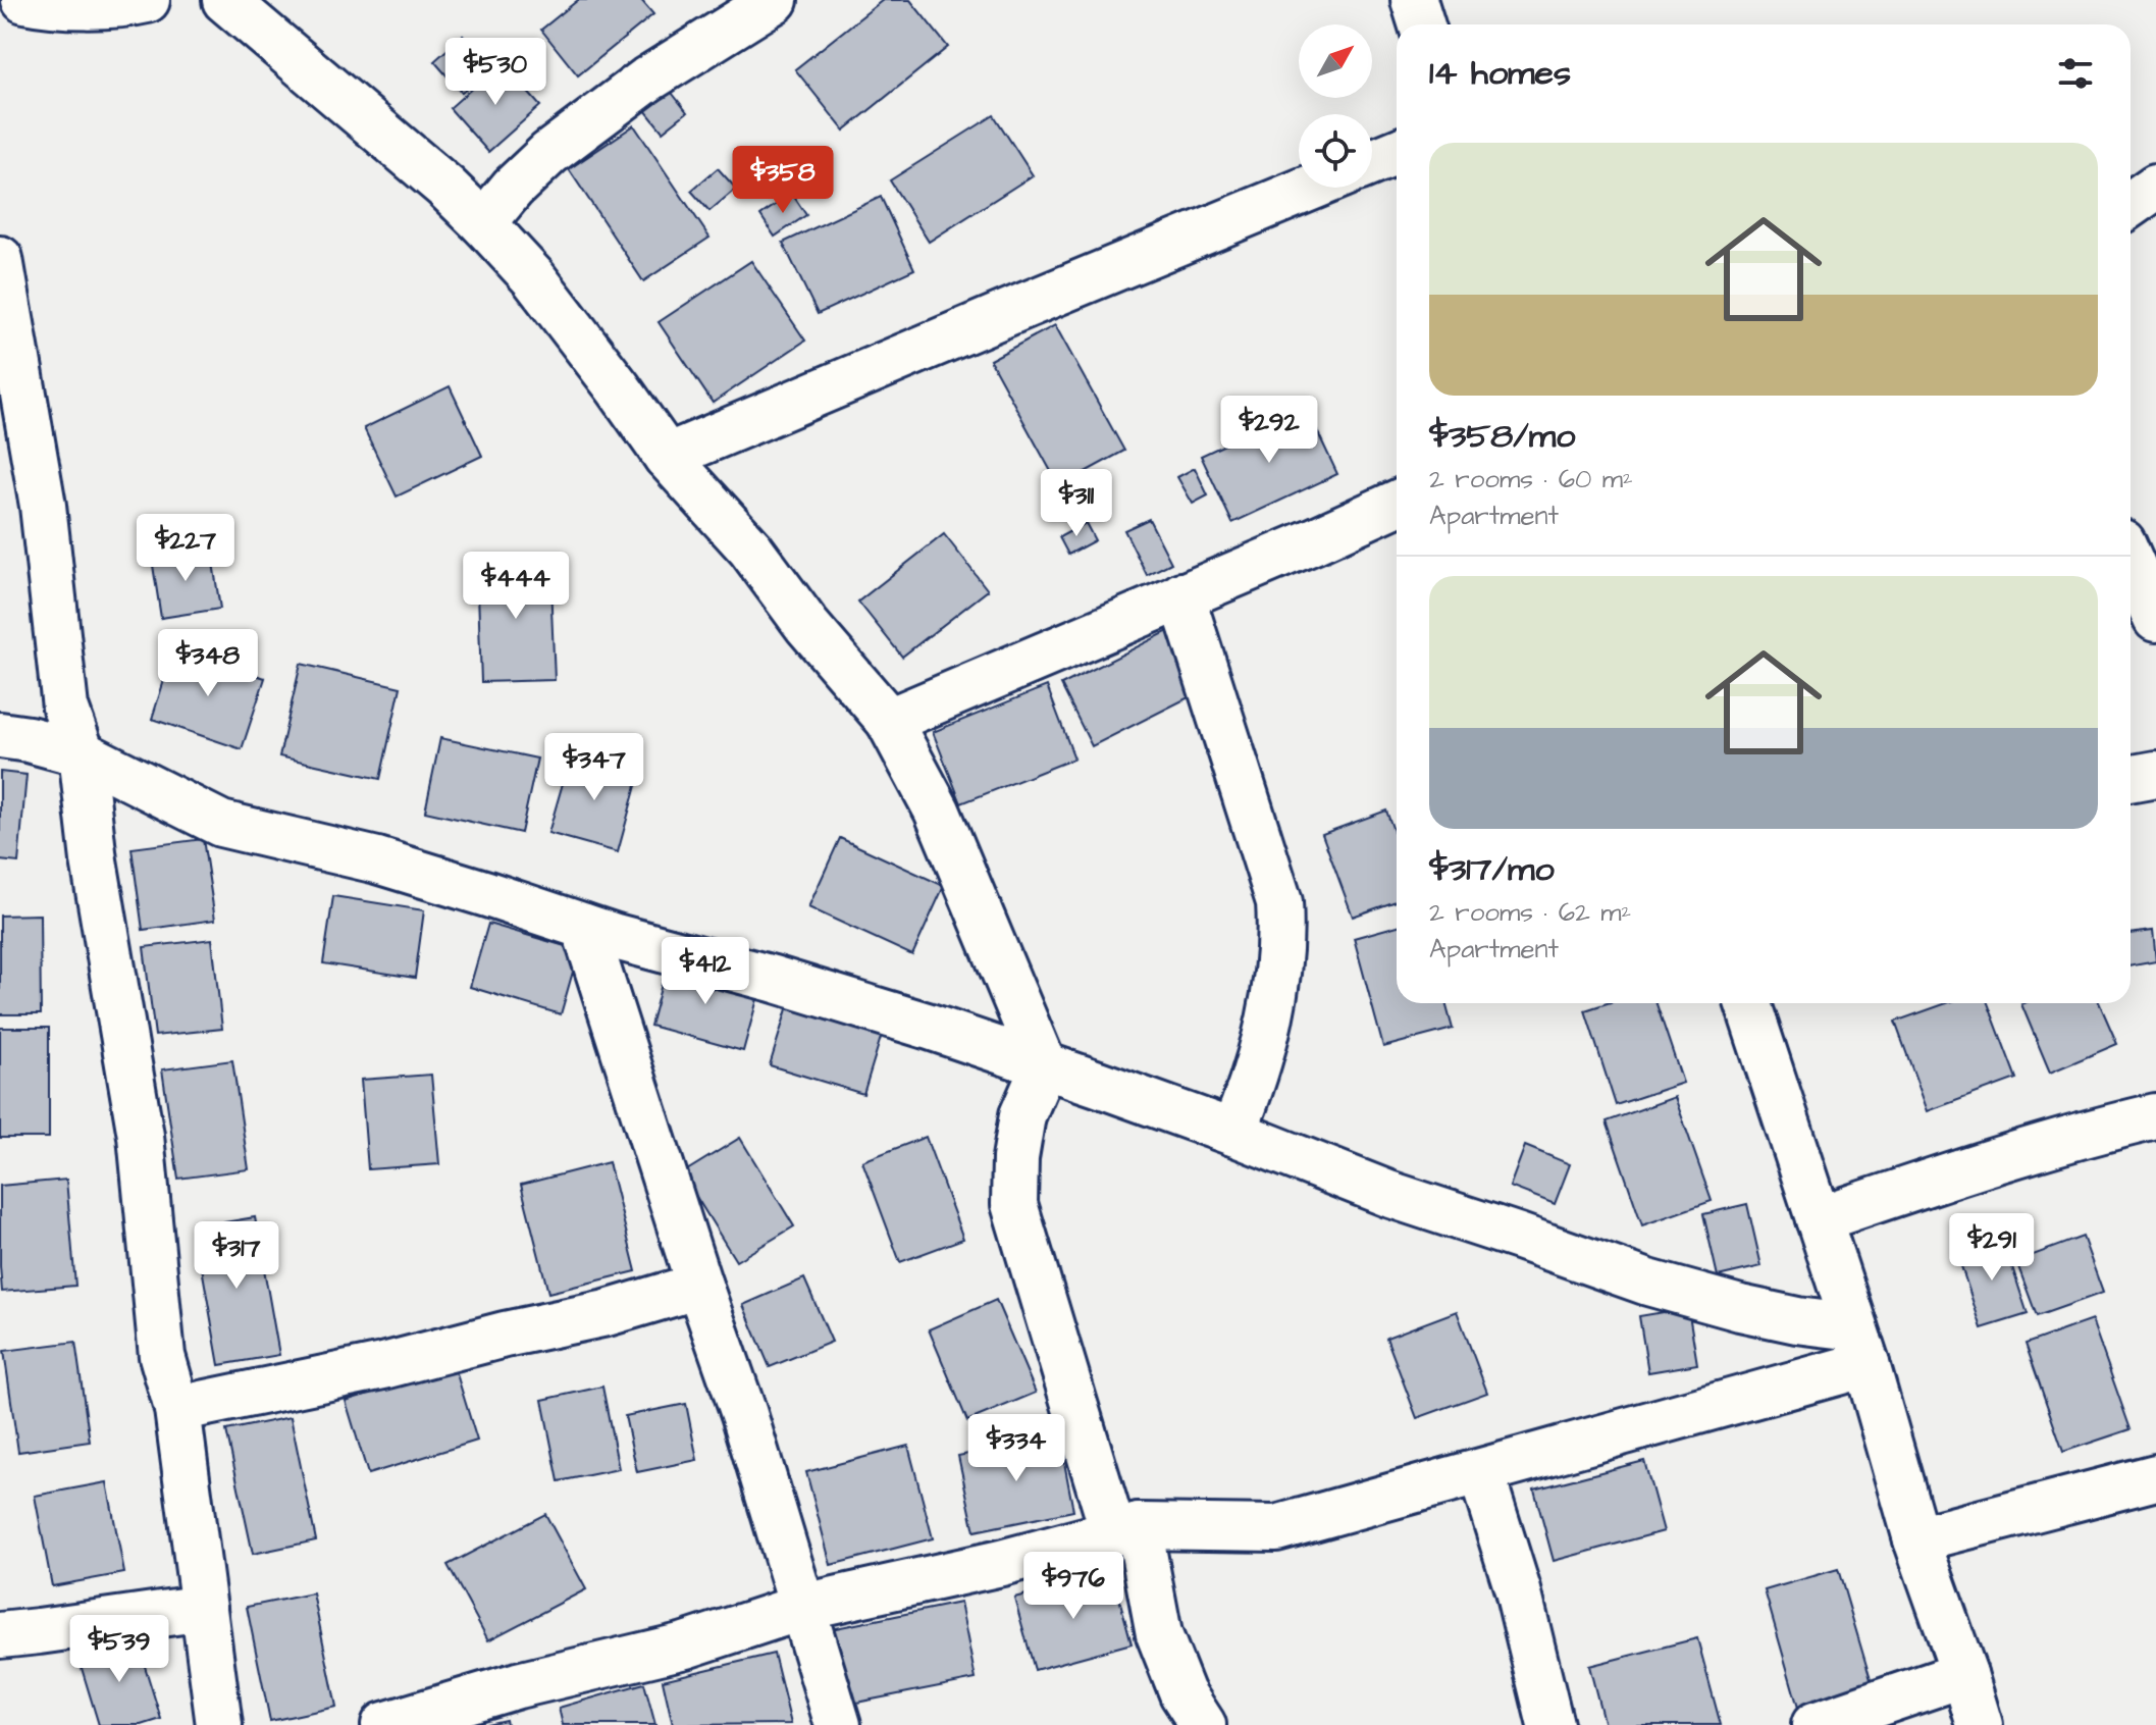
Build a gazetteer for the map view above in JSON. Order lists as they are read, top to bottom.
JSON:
{
  "north": "top right",
  "page": {
    "heading": "14 homes",
    "price": [
      "$530",
      "$358",
      "$292",
      "$311",
      "$227",
      "$444",
      "$348",
      "$347",
      "$412",
      "$291",
      "$317",
      "$334",
      "$976",
      "$539"
    ],
    "list": [
      {
        "name": "$358/mo",
        "note": "2 rooms · 60 m² · Apartment"
      },
      {
        "name": "$317/mo",
        "note": "2 rooms · 62 m² · Apartment"
      }
    ]
  }
}
